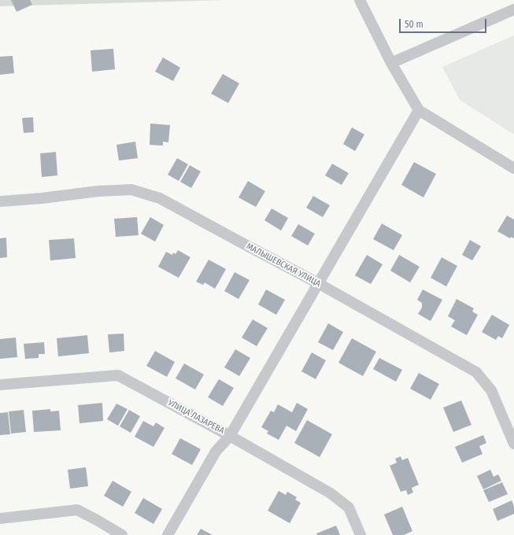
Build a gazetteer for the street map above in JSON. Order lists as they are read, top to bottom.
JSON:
{
  "streets": {
    "street": ["МАЛЫШЕВСКАЯ УЛИЦА", "УЛИЦА ЛАЗАРЕВА"]
  },
  "scale_bar": "50 m"
}
